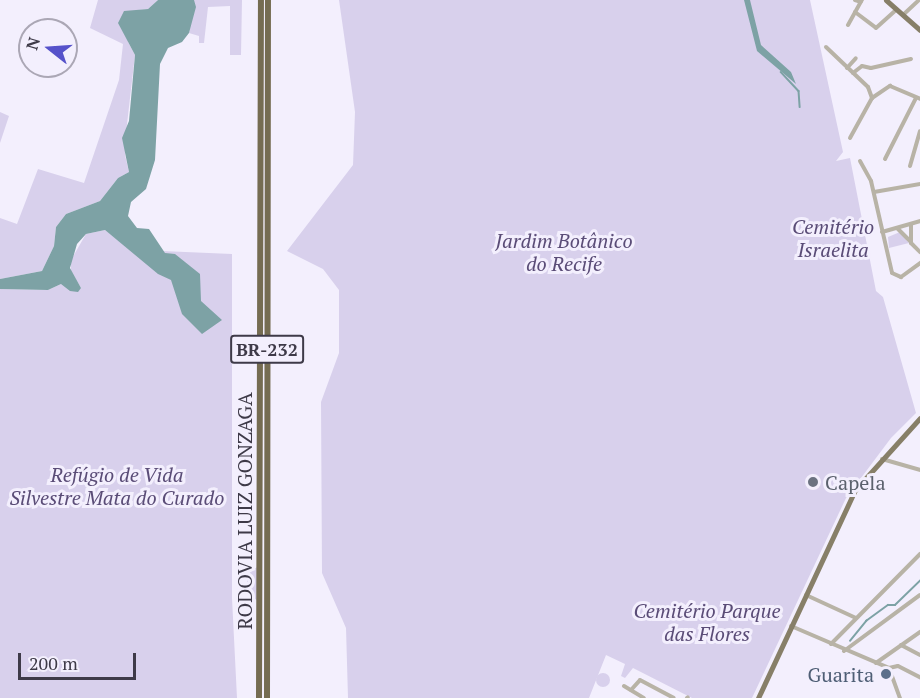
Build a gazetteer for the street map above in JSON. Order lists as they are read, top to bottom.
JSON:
{
  "streets": {
    "highway": ["BR-232", "RODOVIA LUIZ GONZAGA"]
  },
  "parks": [
    "Cemitério Israelita",
    "Jardim Botânico do Recife",
    "Refúgio de Vida Silvestre Mata do Curado",
    "Cemitério Parque das Flores"
  ],
  "places": ["Capela", "Guarita"],
  "scale_bar": "200 m",
  "north": "left"
}
